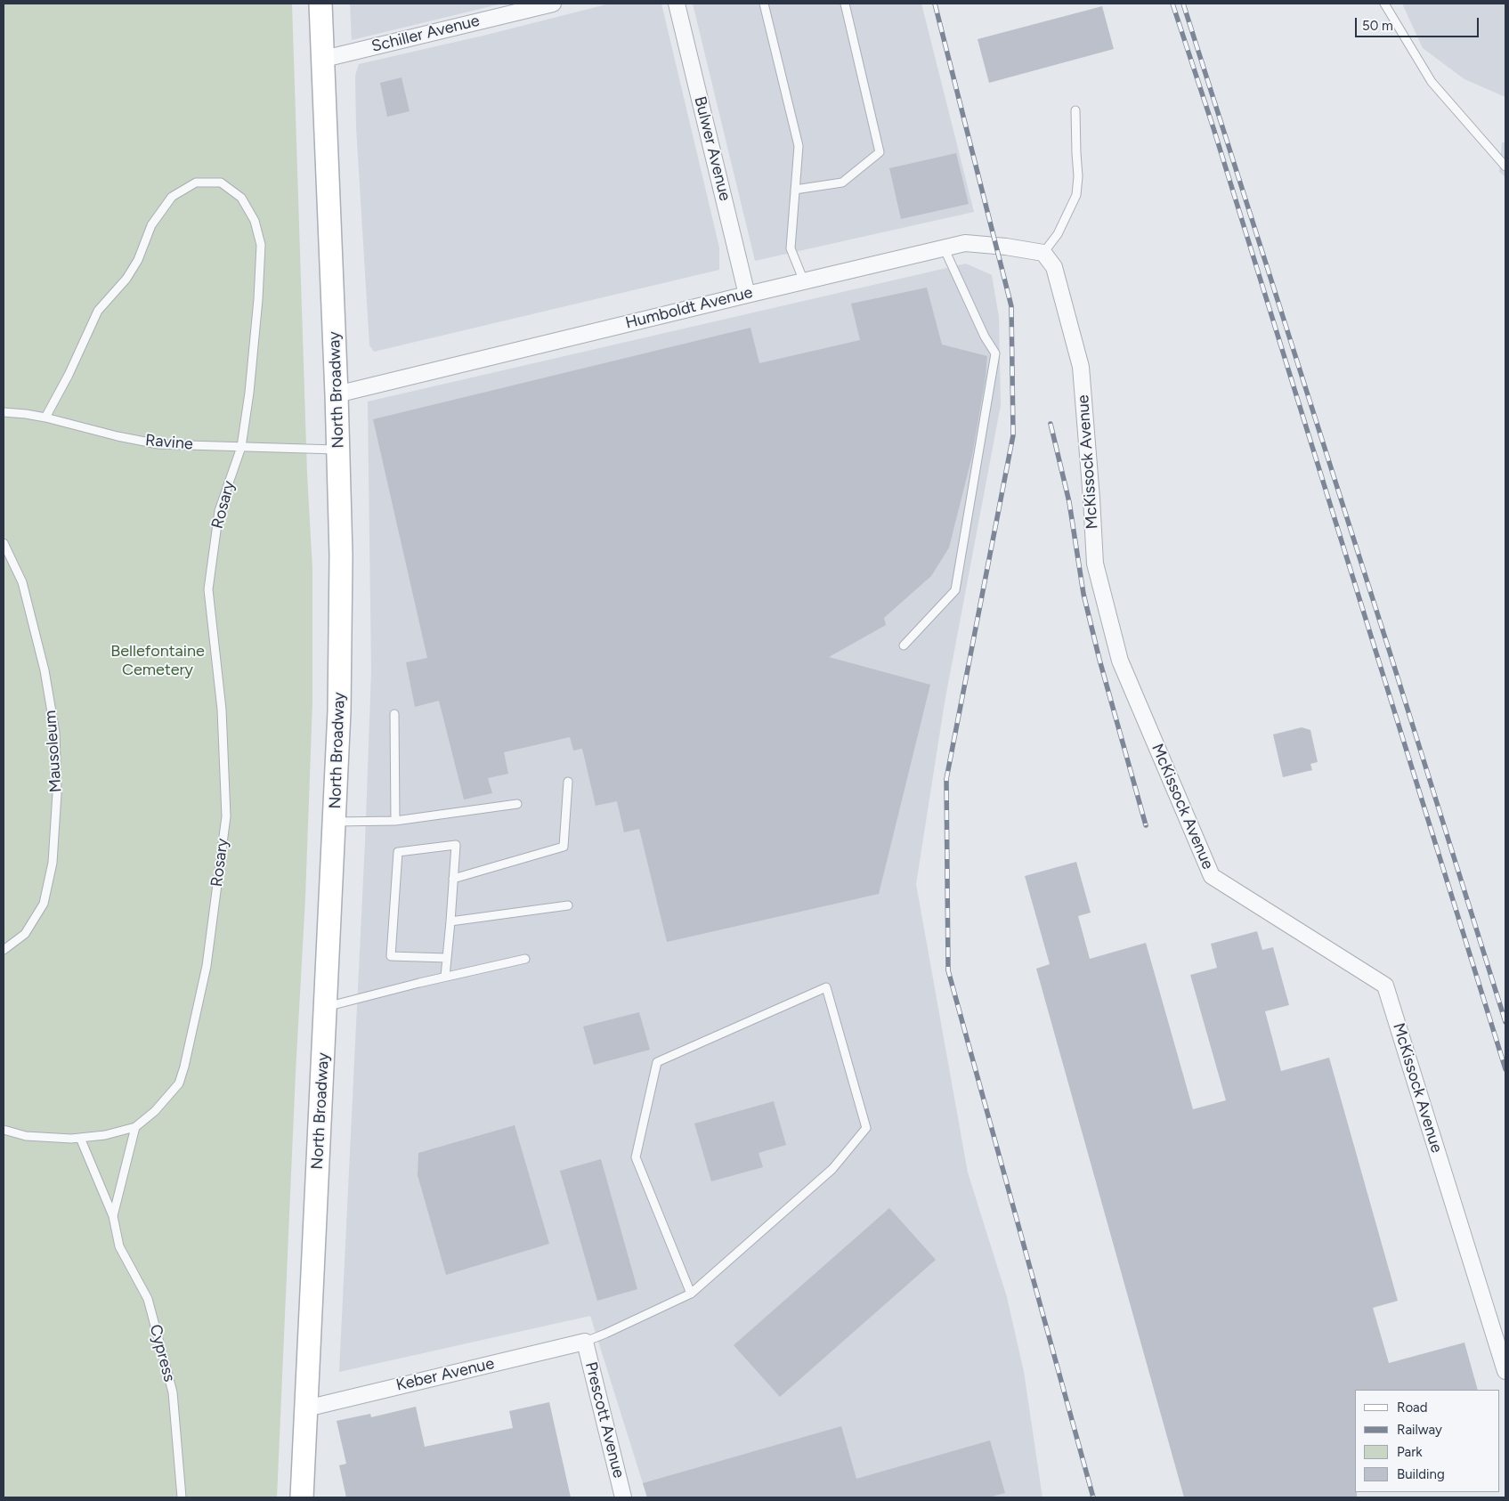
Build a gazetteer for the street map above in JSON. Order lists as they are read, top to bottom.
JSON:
{
  "streets": {
    "main road": ["North Broadway"],
    "street": [
      "Schiller Avenue",
      "Bulwer Avenue",
      "Humboldt Avenue",
      "McKissock Avenue",
      "Keber Avenue",
      "Prescott Avenue"
    ],
    "lane": [
      "Ravine",
      "Rosary",
      "Mausoleum",
      "Cypress"
    ]
  },
  "crossings": [
    ["Schiller Avenue", "North Broadway"],
    ["Bulwer Avenue", "Humboldt Avenue"],
    ["Humboldt Avenue", "North Broadway"],
    ["Humboldt Avenue", "McKissock Avenue"],
    ["North Broadway", "Ravine"],
    ["North Broadway", "Keber Avenue"],
    ["Ravine", "Rosary"],
    ["Rosary", "Cypress"],
    ["Keber Avenue", "Prescott Avenue"]
  ],
  "parks": ["Bellefontaine Cemetery"],
  "legend": [
    "Road",
    "Railway",
    "Park",
    "Building"
  ],
  "scale_bar": "50 m"
}
